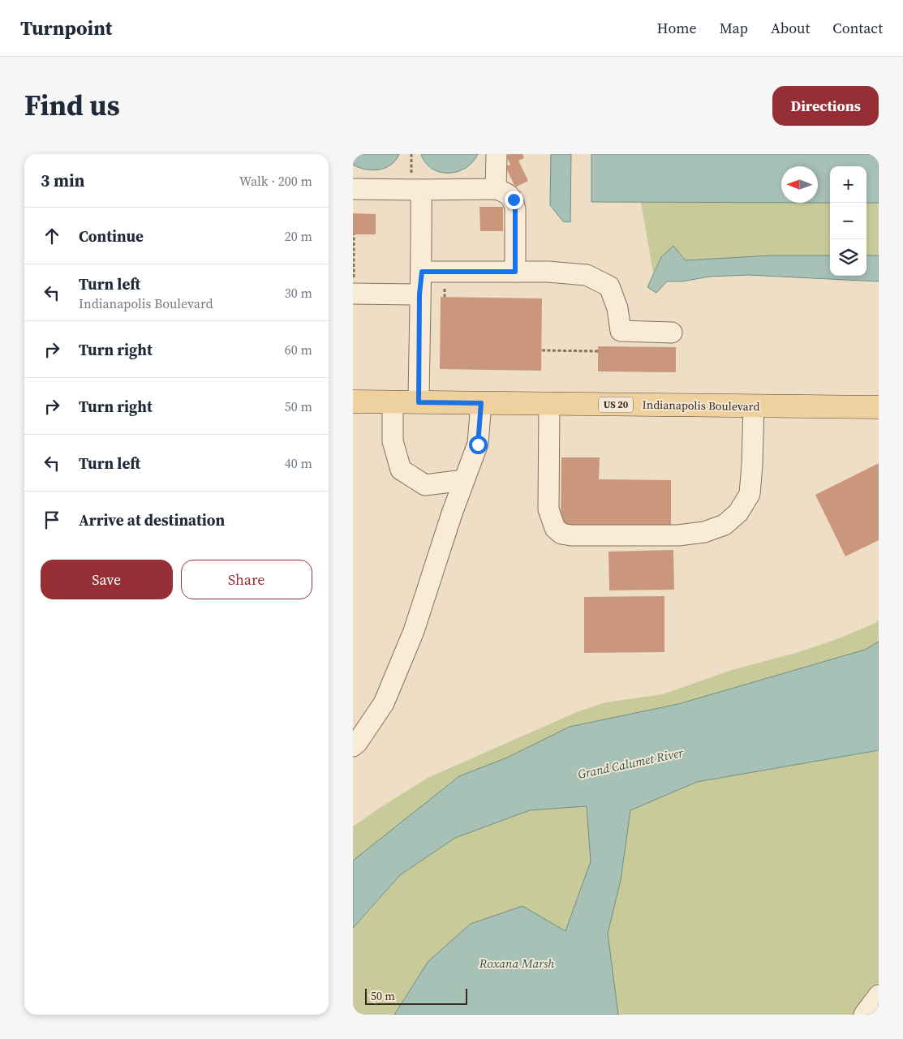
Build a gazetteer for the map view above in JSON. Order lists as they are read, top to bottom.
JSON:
{
  "streets": {
    "main road": ["US 20", "Indianapolis Boulevard"]
  },
  "water": ["Grand Calumet River", "Roxana Marsh"],
  "scale_bar": "50 m",
  "north": "left",
  "page": {
    "header": "Turnpoint",
    "nav": [
      "Home",
      "Map",
      "About",
      "Contact"
    ],
    "title": "Find us",
    "buttons": [
      "Directions",
      ["Save", "Share"]
    ],
    "heading": ["3 min", "Walk · 200 m"],
    "map_buttons": ["+", "−"],
    "list": [
      ["Continue", "20 m"],
      ["Turn left", "Indianapolis Boulevard", "30 m"],
      ["Turn right", "60 m"],
      ["Turn right", "50 m"],
      ["Turn left", "40 m"],
      "Arrive at destination"
    ],
    "scale": "50 m"
  }
}
